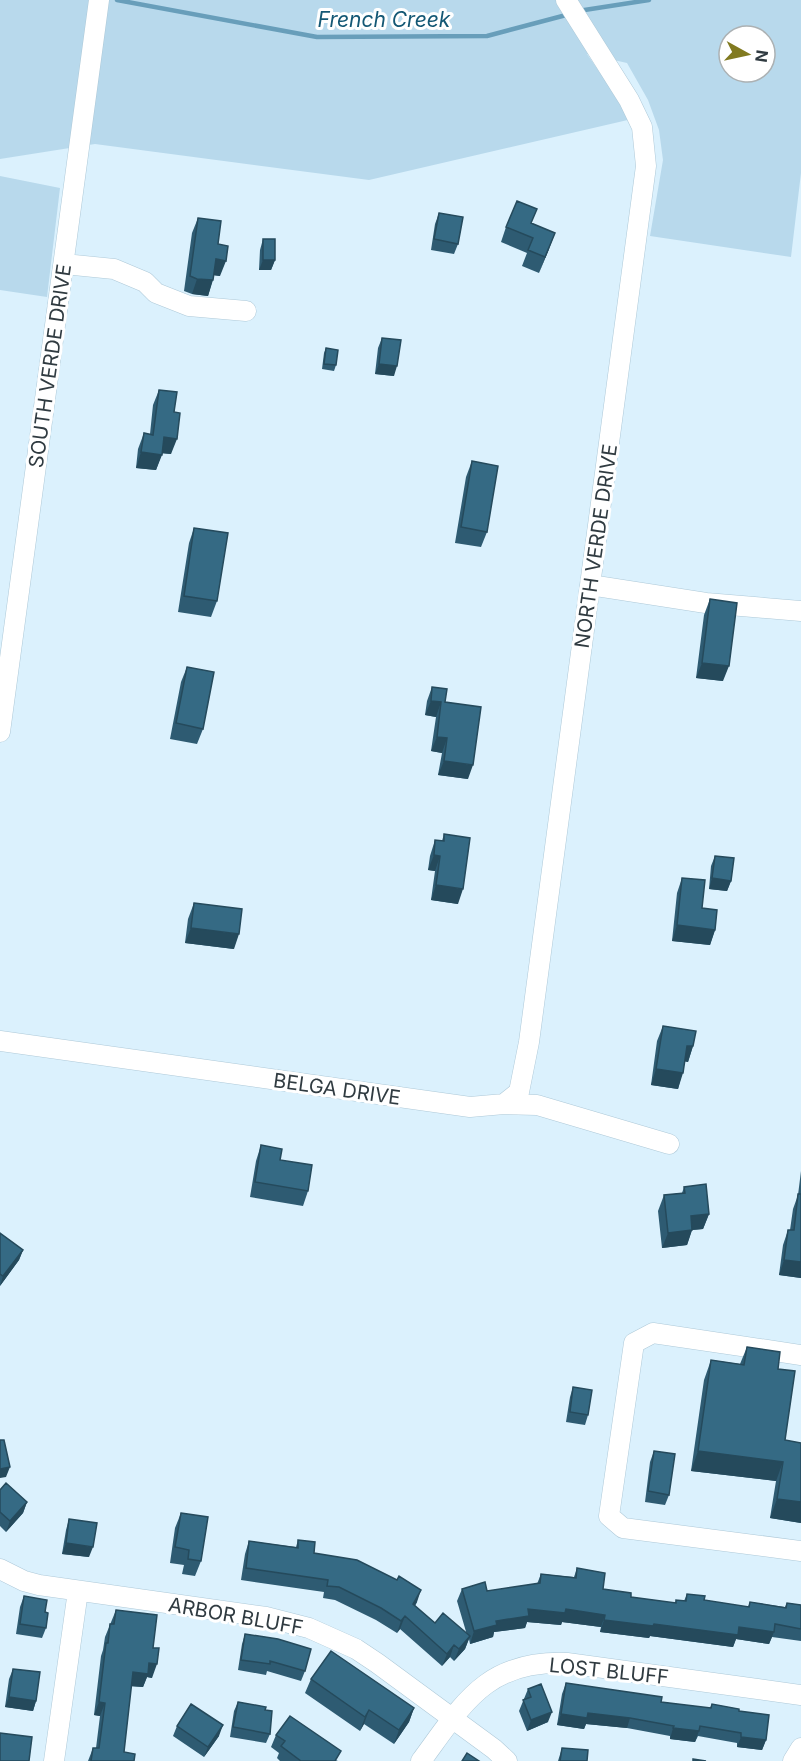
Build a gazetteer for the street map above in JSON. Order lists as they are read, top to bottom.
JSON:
{
  "streets": {
    "street": [
      "SOUTH VERDE DRIVE",
      "NORTH VERDE DRIVE",
      "BELGA DRIVE",
      "ARBOR BLUFF",
      "LOST BLUFF"
    ]
  },
  "crossings": [
    ["NORTH VERDE DRIVE", "BELGA DRIVE"],
    ["ARBOR BLUFF", "LOST BLUFF"]
  ],
  "water": ["French Creek"],
  "north": "right"
}
